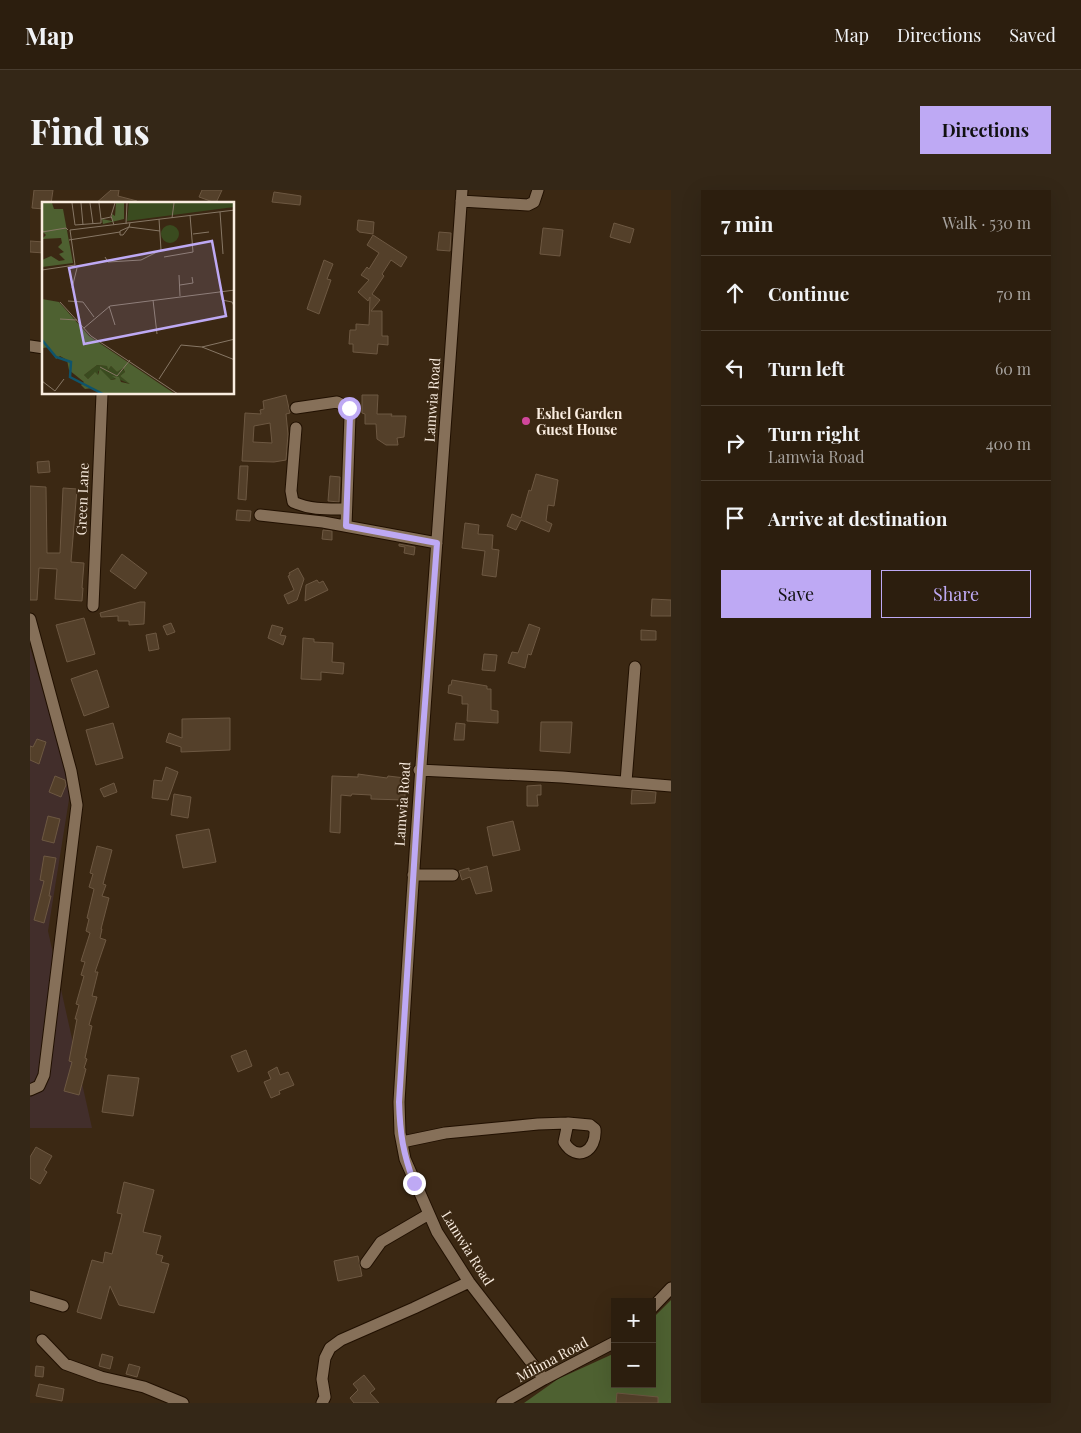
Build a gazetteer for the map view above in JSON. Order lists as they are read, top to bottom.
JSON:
{
  "streets": {
    "street": ["Lamwia Road", "Green Lane", "Milima Road"]
  },
  "crossings": [
    ["Lamwia Road", "Milima Road"]
  ],
  "places": ["Eshel Garden Guest House"],
  "page": {
    "header": "Map",
    "nav": ["Map", "Directions", "Saved"],
    "buttons": [
      "Directions",
      ["Save", "Share"]
    ],
    "title": "Find us",
    "heading": ["7 min", "Walk · 530 m"],
    "list": [
      ["Continue", "70 m"],
      ["Turn left", "60 m"],
      ["Turn right", "Lamwia Road", "400 m"],
      "Arrive at destination"
    ],
    "map_buttons": ["+", "−"]
  }
}
